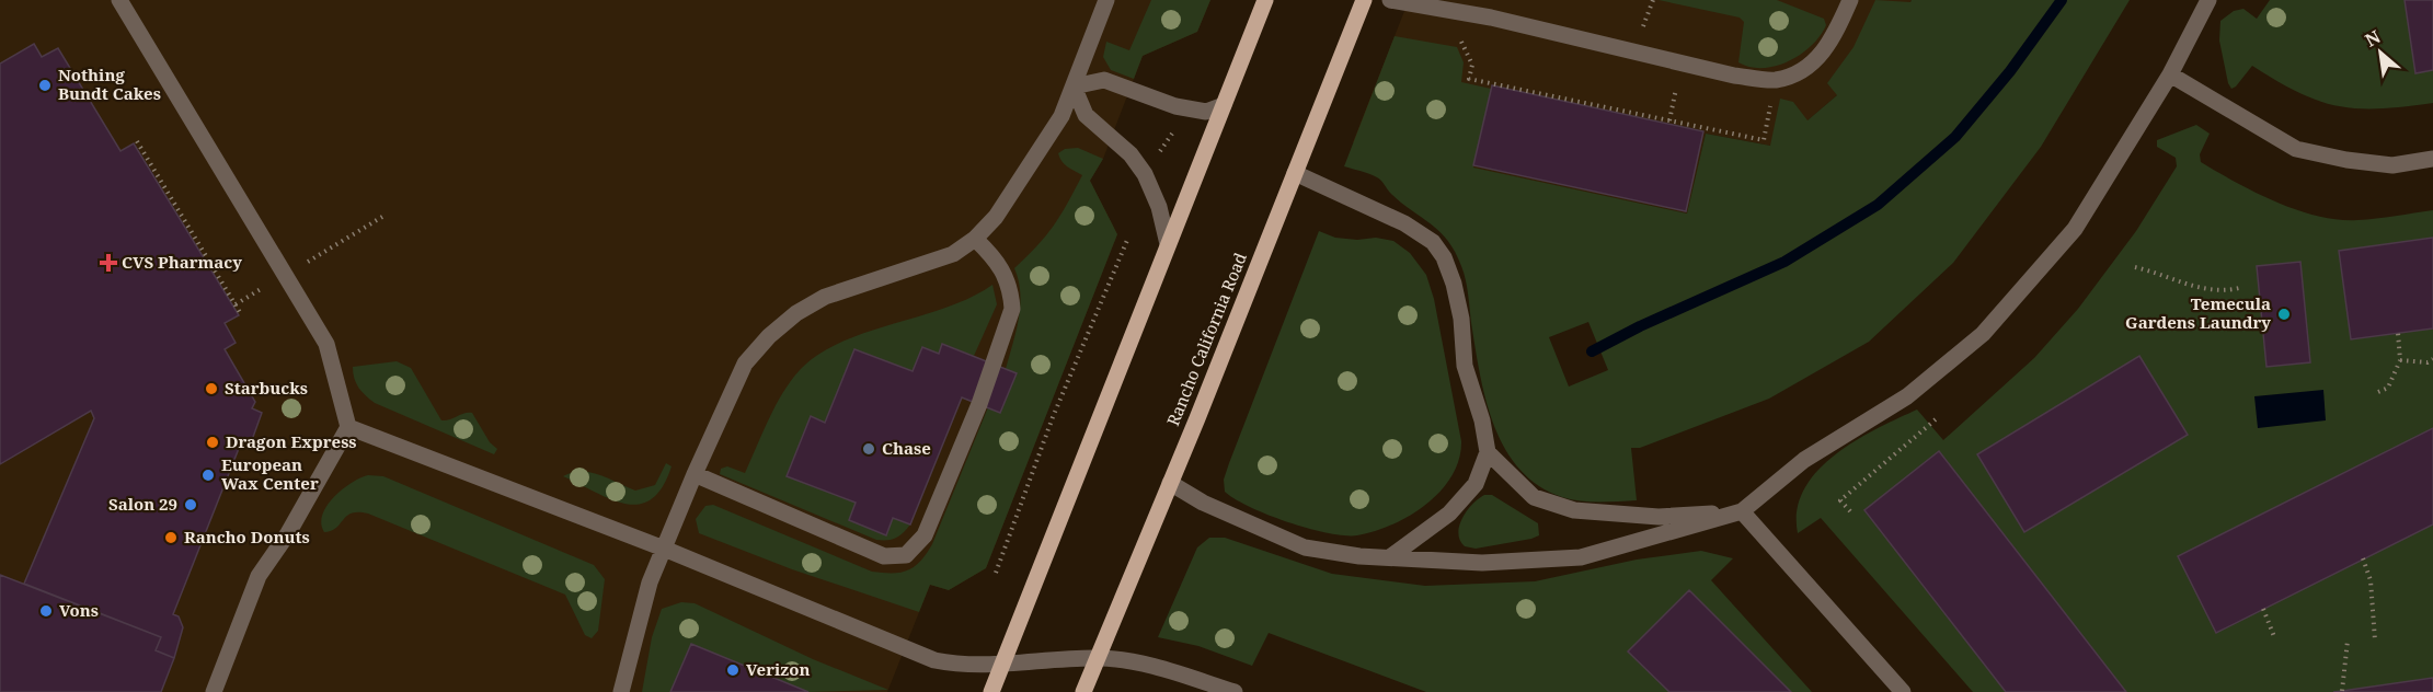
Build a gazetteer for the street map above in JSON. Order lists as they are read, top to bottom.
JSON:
{
  "streets": {
    "main road": ["Rancho California Road"]
  },
  "places": {
    "other": [
      "Nothing Bundt Cakes",
      "Temecula Gardens Laundry",
      "Starbucks",
      "Dragon Express",
      "Chase",
      "European Wax Center",
      "Salon 29",
      "Rancho Donuts",
      "Vons",
      "Verizon"
    ],
    "health": ["CVS Pharmacy"]
  },
  "north": "top left"
}
